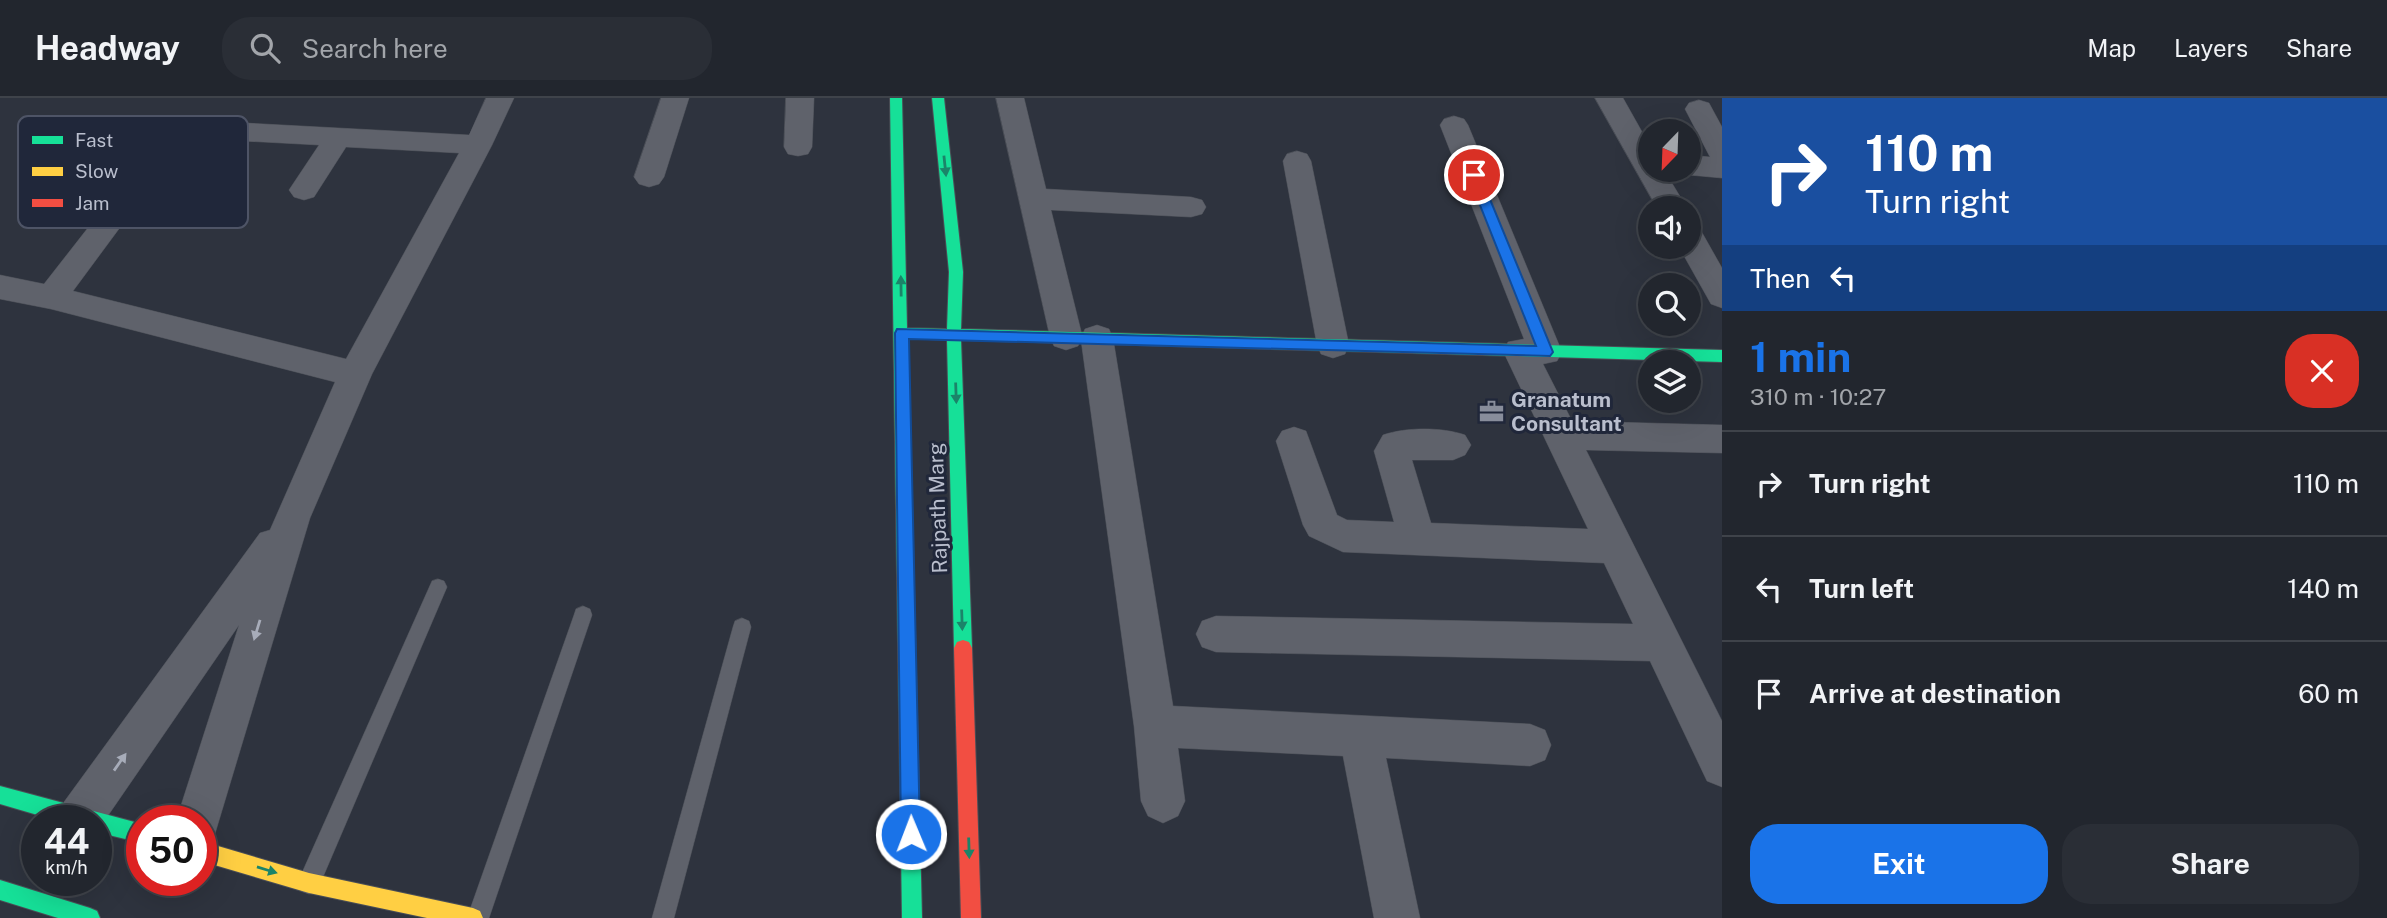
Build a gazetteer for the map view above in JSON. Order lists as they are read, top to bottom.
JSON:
{
  "streets": {
    "main road": ["Rajpath Marg"]
  },
  "places": {
    "office": ["Granatum Consultant"]
  },
  "legend": ["Fast", "Slow", "Jam"],
  "north": "bottom left",
  "page": {
    "header": "Headway",
    "search": "Search here",
    "nav": ["Map", "Layers", "Share"],
    "turn": ["110 m", "Turn right"],
    "then": "Then",
    "heading": ["1 min", "310 m · 10:27"],
    "list": [
      {
        "name": "Turn right",
        "value": "110 m"
      },
      {
        "name": "Turn left",
        "value": "140 m"
      },
      {
        "name": "Arrive at destination",
        "value": "60 m"
      }
    ],
    "speed": "44 km/h",
    "limit": "50",
    "buttons": ["Exit", "Share"]
  }
}
